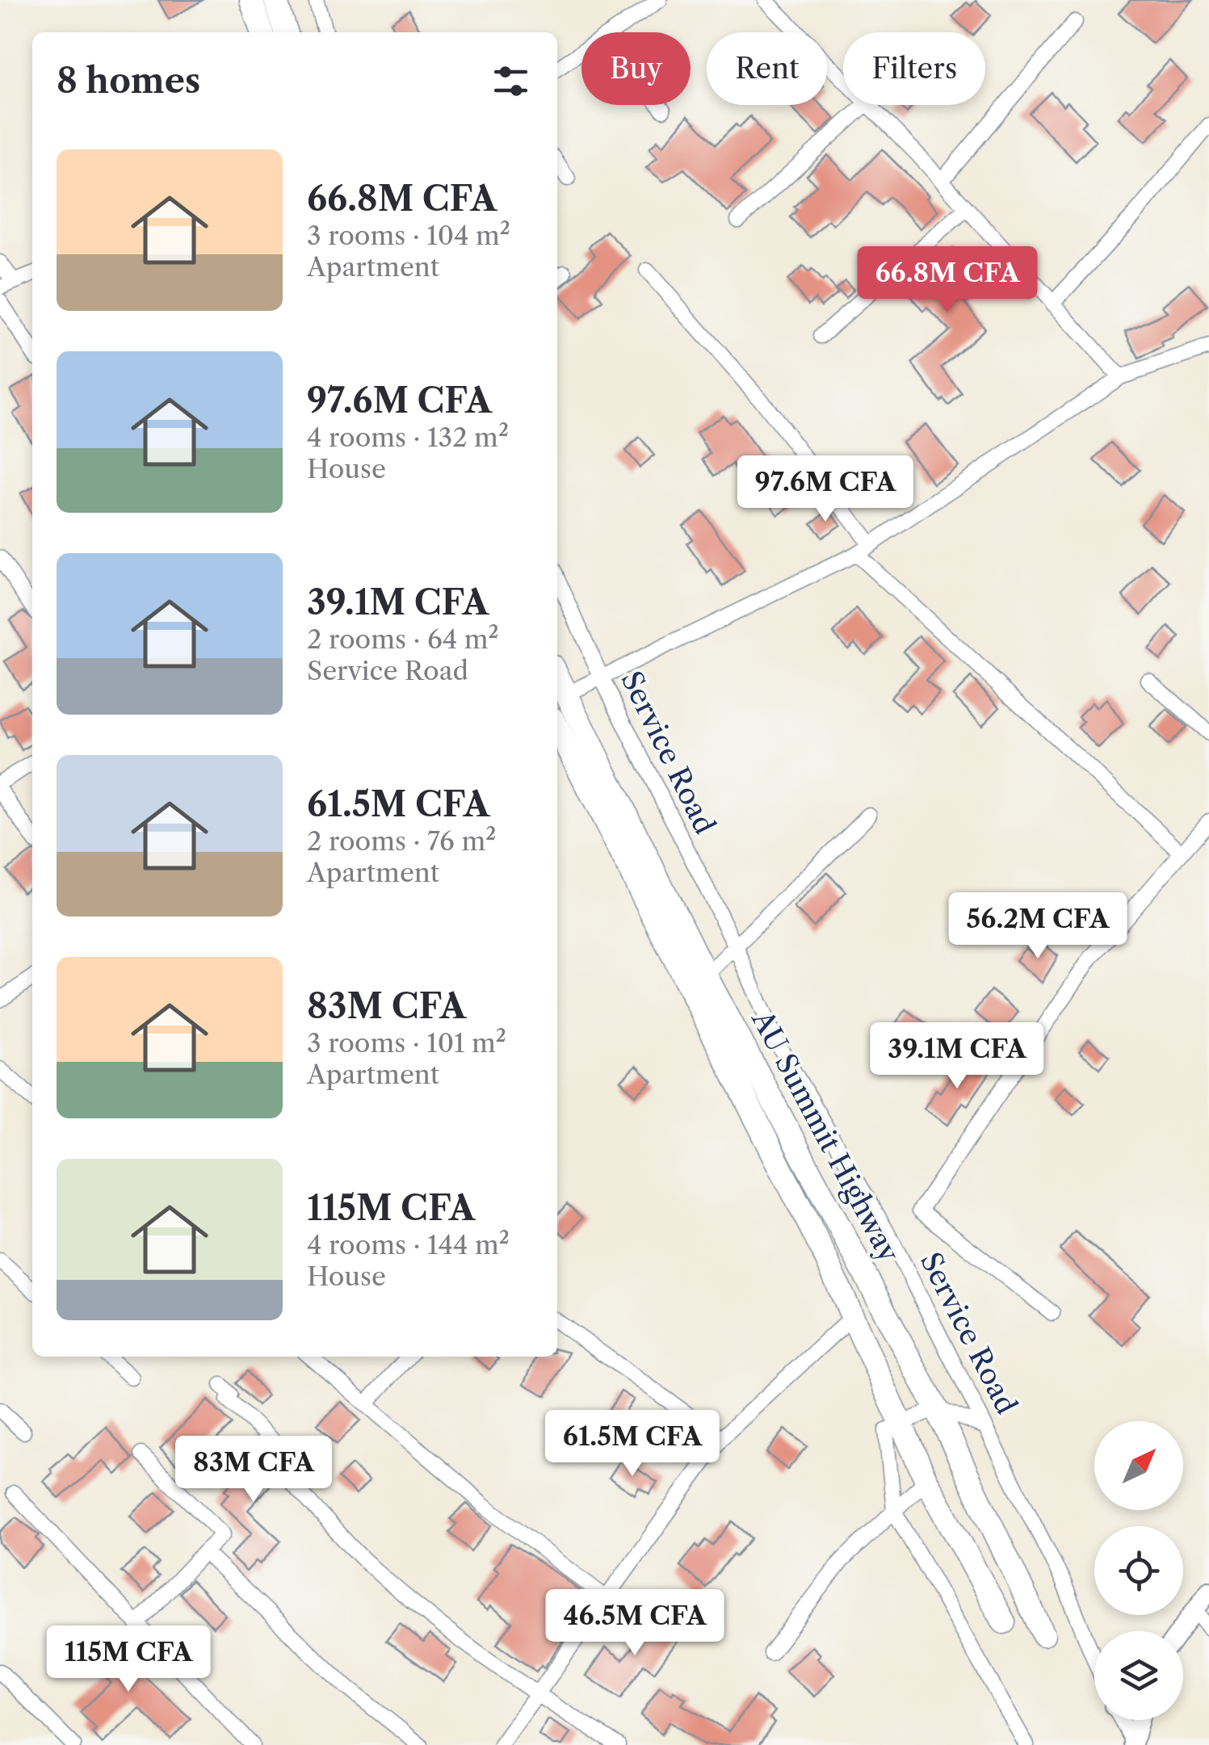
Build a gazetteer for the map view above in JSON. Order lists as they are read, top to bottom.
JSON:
{
  "streets": {
    "main road": ["AU Summit Highway"],
    "street": ["Service Road"]
  },
  "north": "top right",
  "page": {
    "chip": ["Buy", "Rent", "Filters"],
    "heading": "8 homes",
    "list": [
      {
        "name": "66.8M CFA",
        "note": "3 rooms · 104 m² · Apartment"
      },
      {
        "name": "97.6M CFA",
        "note": "4 rooms · 132 m² · House"
      },
      {
        "name": "39.1M CFA",
        "note": "2 rooms · 64 m² · Service Road"
      },
      {
        "name": "61.5M CFA",
        "note": "2 rooms · 76 m² · Apartment"
      },
      {
        "name": "83M CFA",
        "note": "3 rooms · 101 m² · Apartment"
      },
      {
        "name": "115M CFA",
        "note": "4 rooms · 144 m² · House"
      }
    ],
    "price": [
      "66.8M CFA",
      "97.6M CFA",
      "56.2M CFA",
      "39.1M CFA",
      "61.5M CFA",
      "83M CFA",
      "46.5M CFA",
      "115M CFA"
    ]
  }
}
